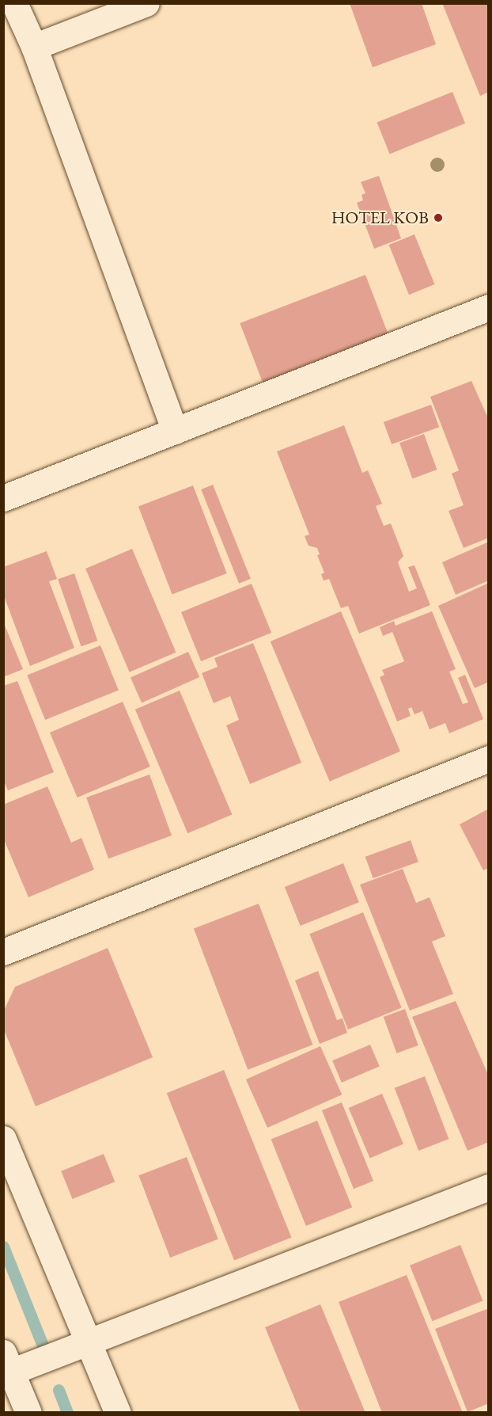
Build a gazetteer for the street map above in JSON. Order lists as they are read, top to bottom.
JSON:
{
  "places": ["HOTEL KOB"]
}
